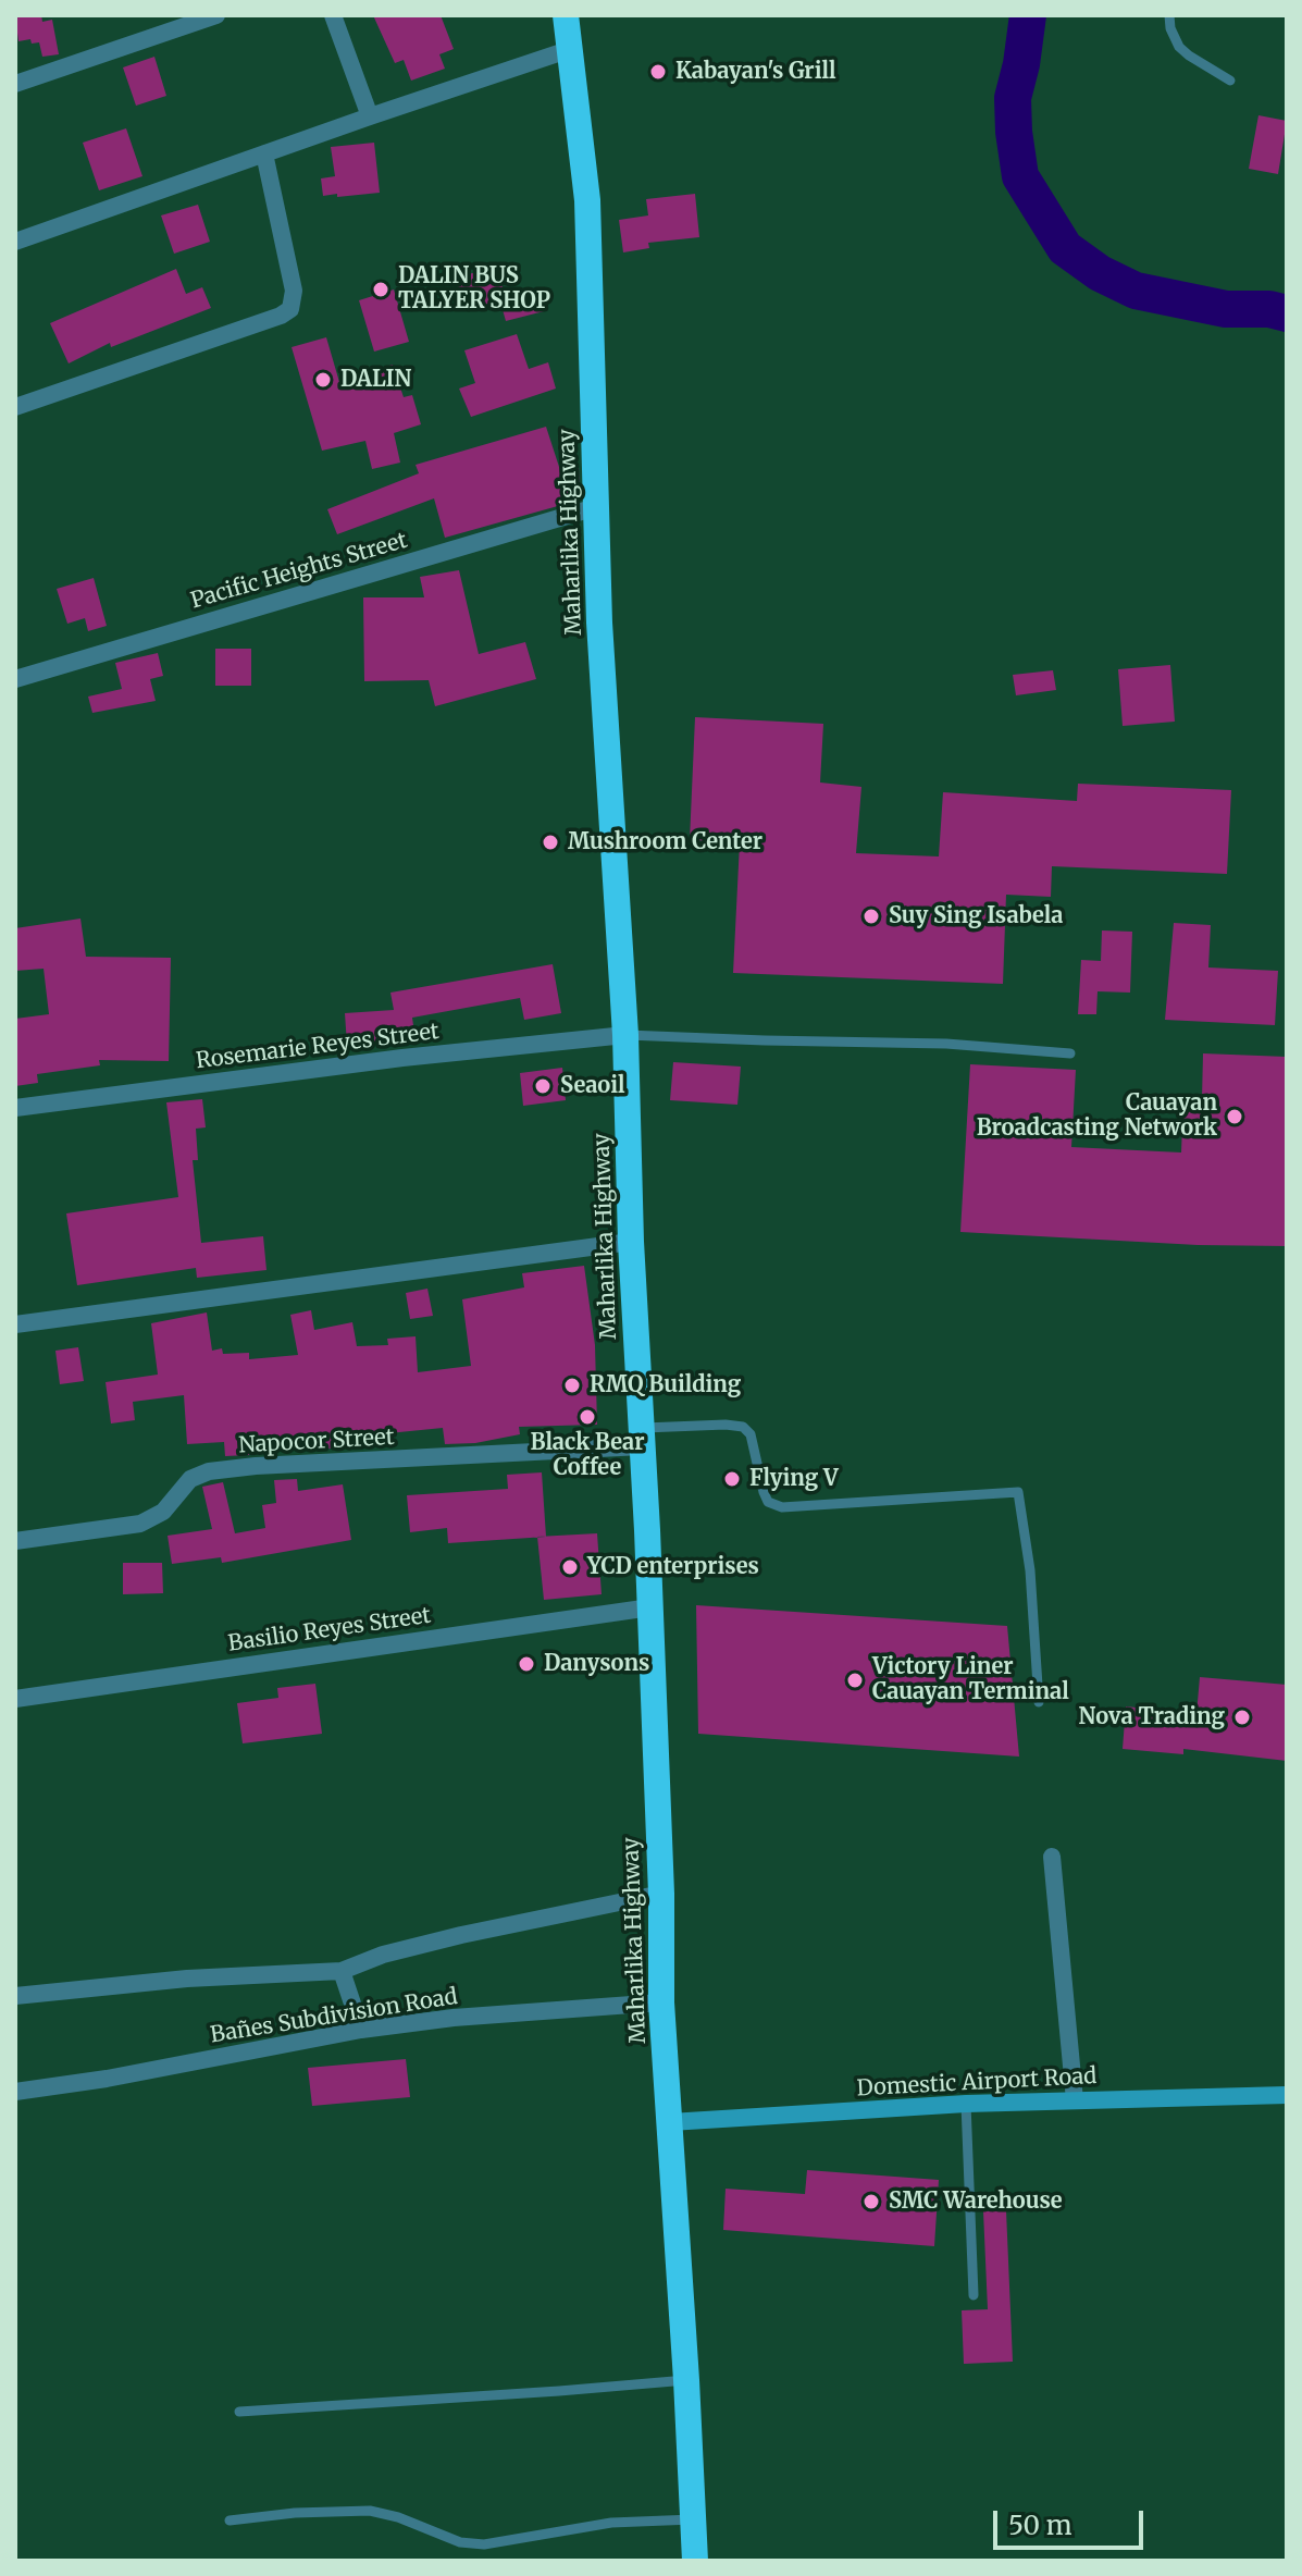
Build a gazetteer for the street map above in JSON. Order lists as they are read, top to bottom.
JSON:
{
  "streets": {
    "highway": ["Maharlika Highway"],
    "street": [
      "Pacific Heights Street",
      "Rosemarie Reyes Street",
      "Napocor Street",
      "Basilio Reyes Street",
      "Bañes Subdivision Road",
      "Domestic Airport Road"
    ]
  },
  "crossings": [
    ["Maharlika Highway", "Pacific Heights Street"],
    ["Maharlika Highway", "Rosemarie Reyes Street"],
    ["Maharlika Highway", "Napocor Street"],
    ["Maharlika Highway", "Basilio Reyes Street"],
    ["Maharlika Highway", "Bañes Subdivision Road"],
    ["Maharlika Highway", "Domestic Airport Road"]
  ],
  "places": [
    "Kabayan's Grill",
    "DALIN BUS TALYER SHOP",
    "DALIN",
    "Mushroom Center",
    "Suy Sing Isabela",
    "Seaoil",
    "Cauayan Broadcasting Network",
    "RMQ Building",
    "Black Bear Coffee",
    "Flying V",
    "YCD enterprises",
    "Danysons",
    "Victory Liner Cauayan Terminal",
    "Nova Trading",
    "SMC Warehouse"
  ],
  "scale_bar": "50 m"
}
